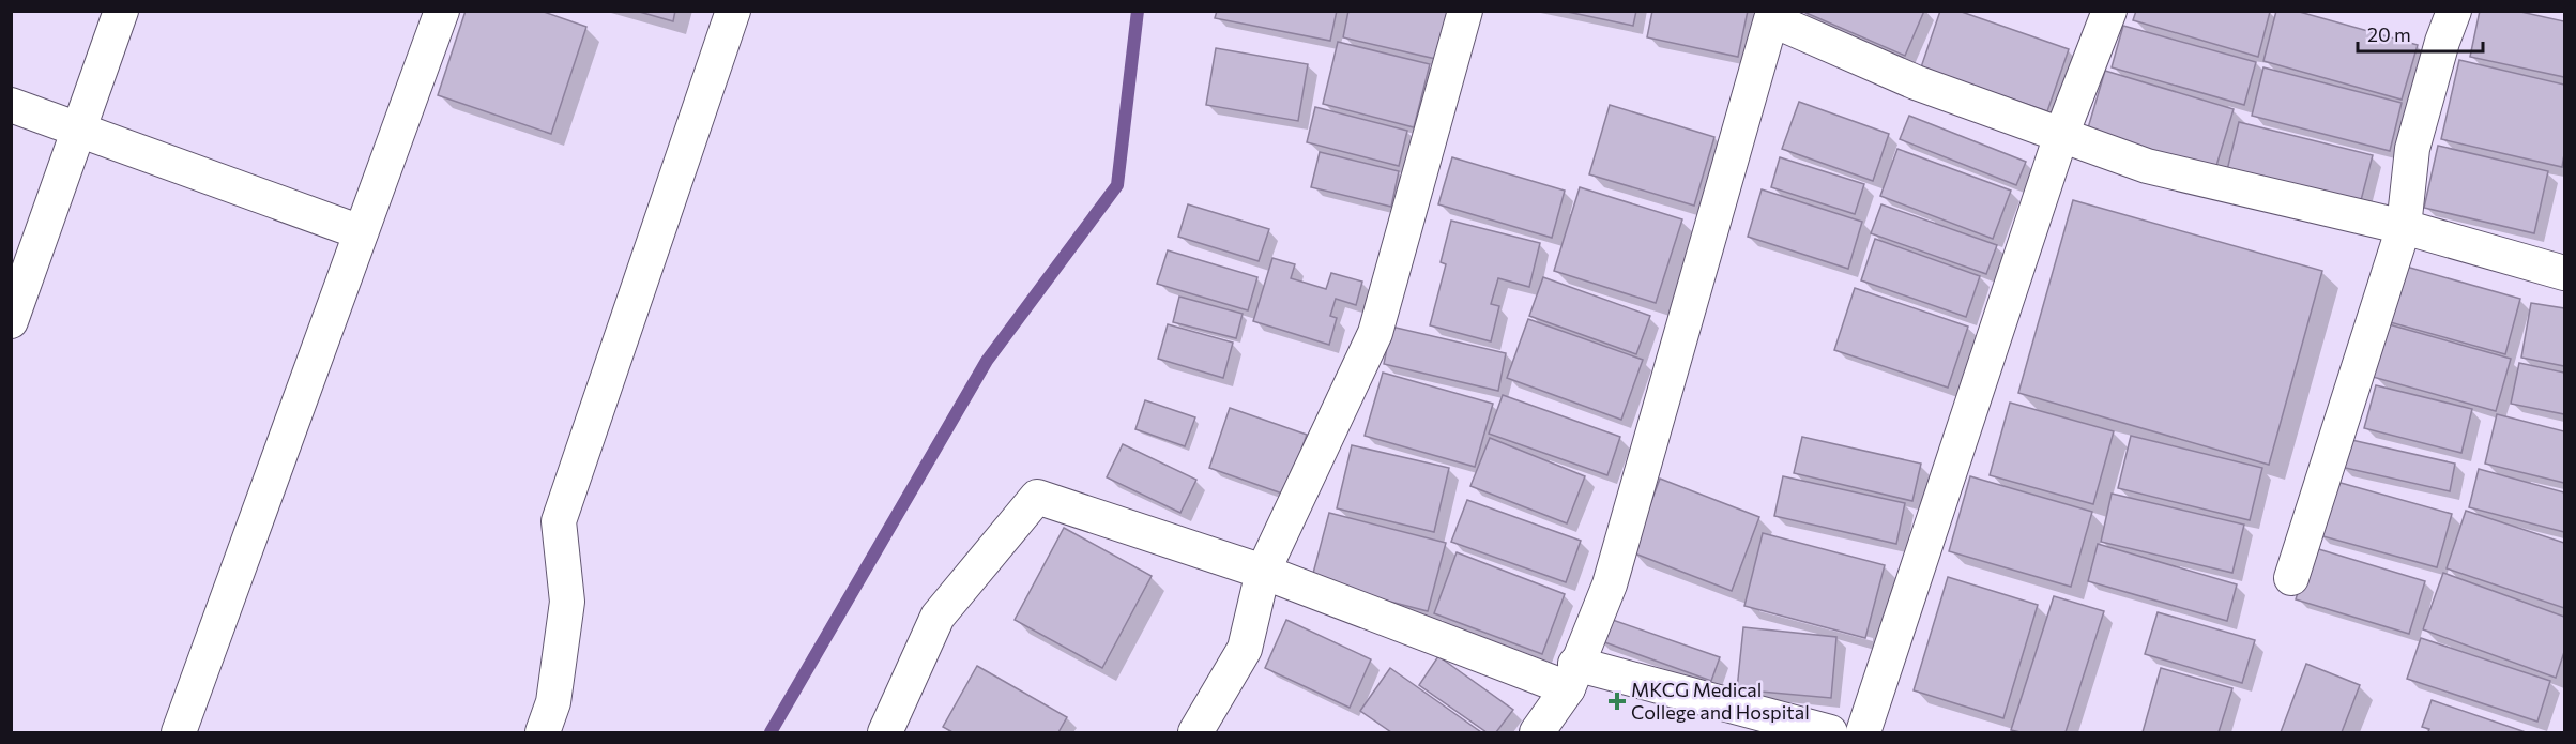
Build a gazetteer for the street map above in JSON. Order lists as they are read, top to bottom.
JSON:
{
  "places": {
    "health": ["MKCG Medical College and Hospital"]
  },
  "scale_bar": "20 m"
}
